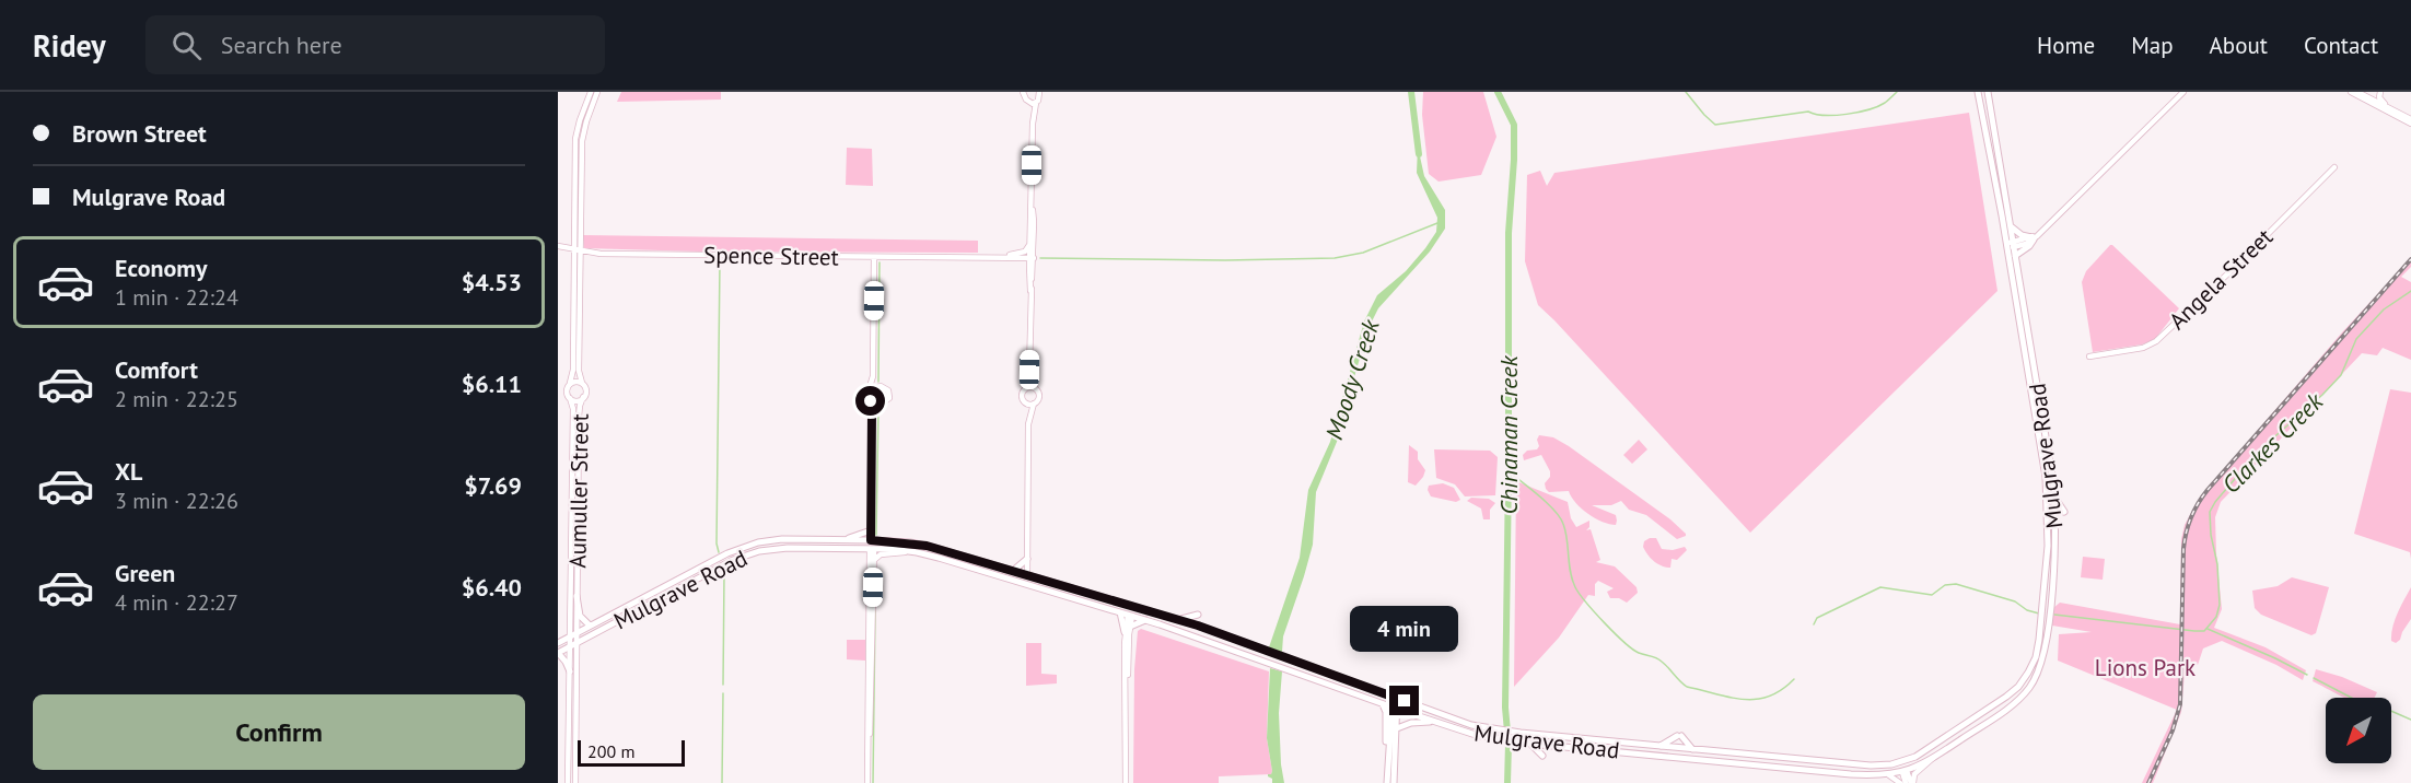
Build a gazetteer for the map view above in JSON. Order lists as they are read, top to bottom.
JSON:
{
  "streets": {
    "main road": ["Mulgrave Road"],
    "street": ["Spence Street", "Angela Street", "Aumuller Street"]
  },
  "crossings": [
    ["Spence Street", "Aumuller Street"],
    ["Mulgrave Road", "Aumuller Street"]
  ],
  "water": ["Moody Creek", "Chinaman Creek", "Clarkes Creek"],
  "parks": ["Lions Park"],
  "scale_bar": "200 m",
  "north": "bottom left",
  "page": {
    "header": "Ridey",
    "search": "Search here",
    "nav": [
      "Home",
      "Map",
      "About",
      "Contact"
    ],
    "banner": ["Brown Street", "Mulgrave Road"],
    "list": [
      {
        "name": "Economy",
        "note": "1 min · 22:24",
        "value": "$4.53"
      },
      {
        "name": "Comfort",
        "note": "2 min · 22:25",
        "value": "$6.11"
      },
      {
        "name": "XL",
        "note": "3 min · 22:26",
        "value": "$7.69"
      },
      {
        "name": "Green",
        "note": "4 min · 22:27",
        "value": "$6.40"
      }
    ],
    "bubble": "4 min",
    "buttons": "Confirm",
    "scale": "200 m"
  }
}
